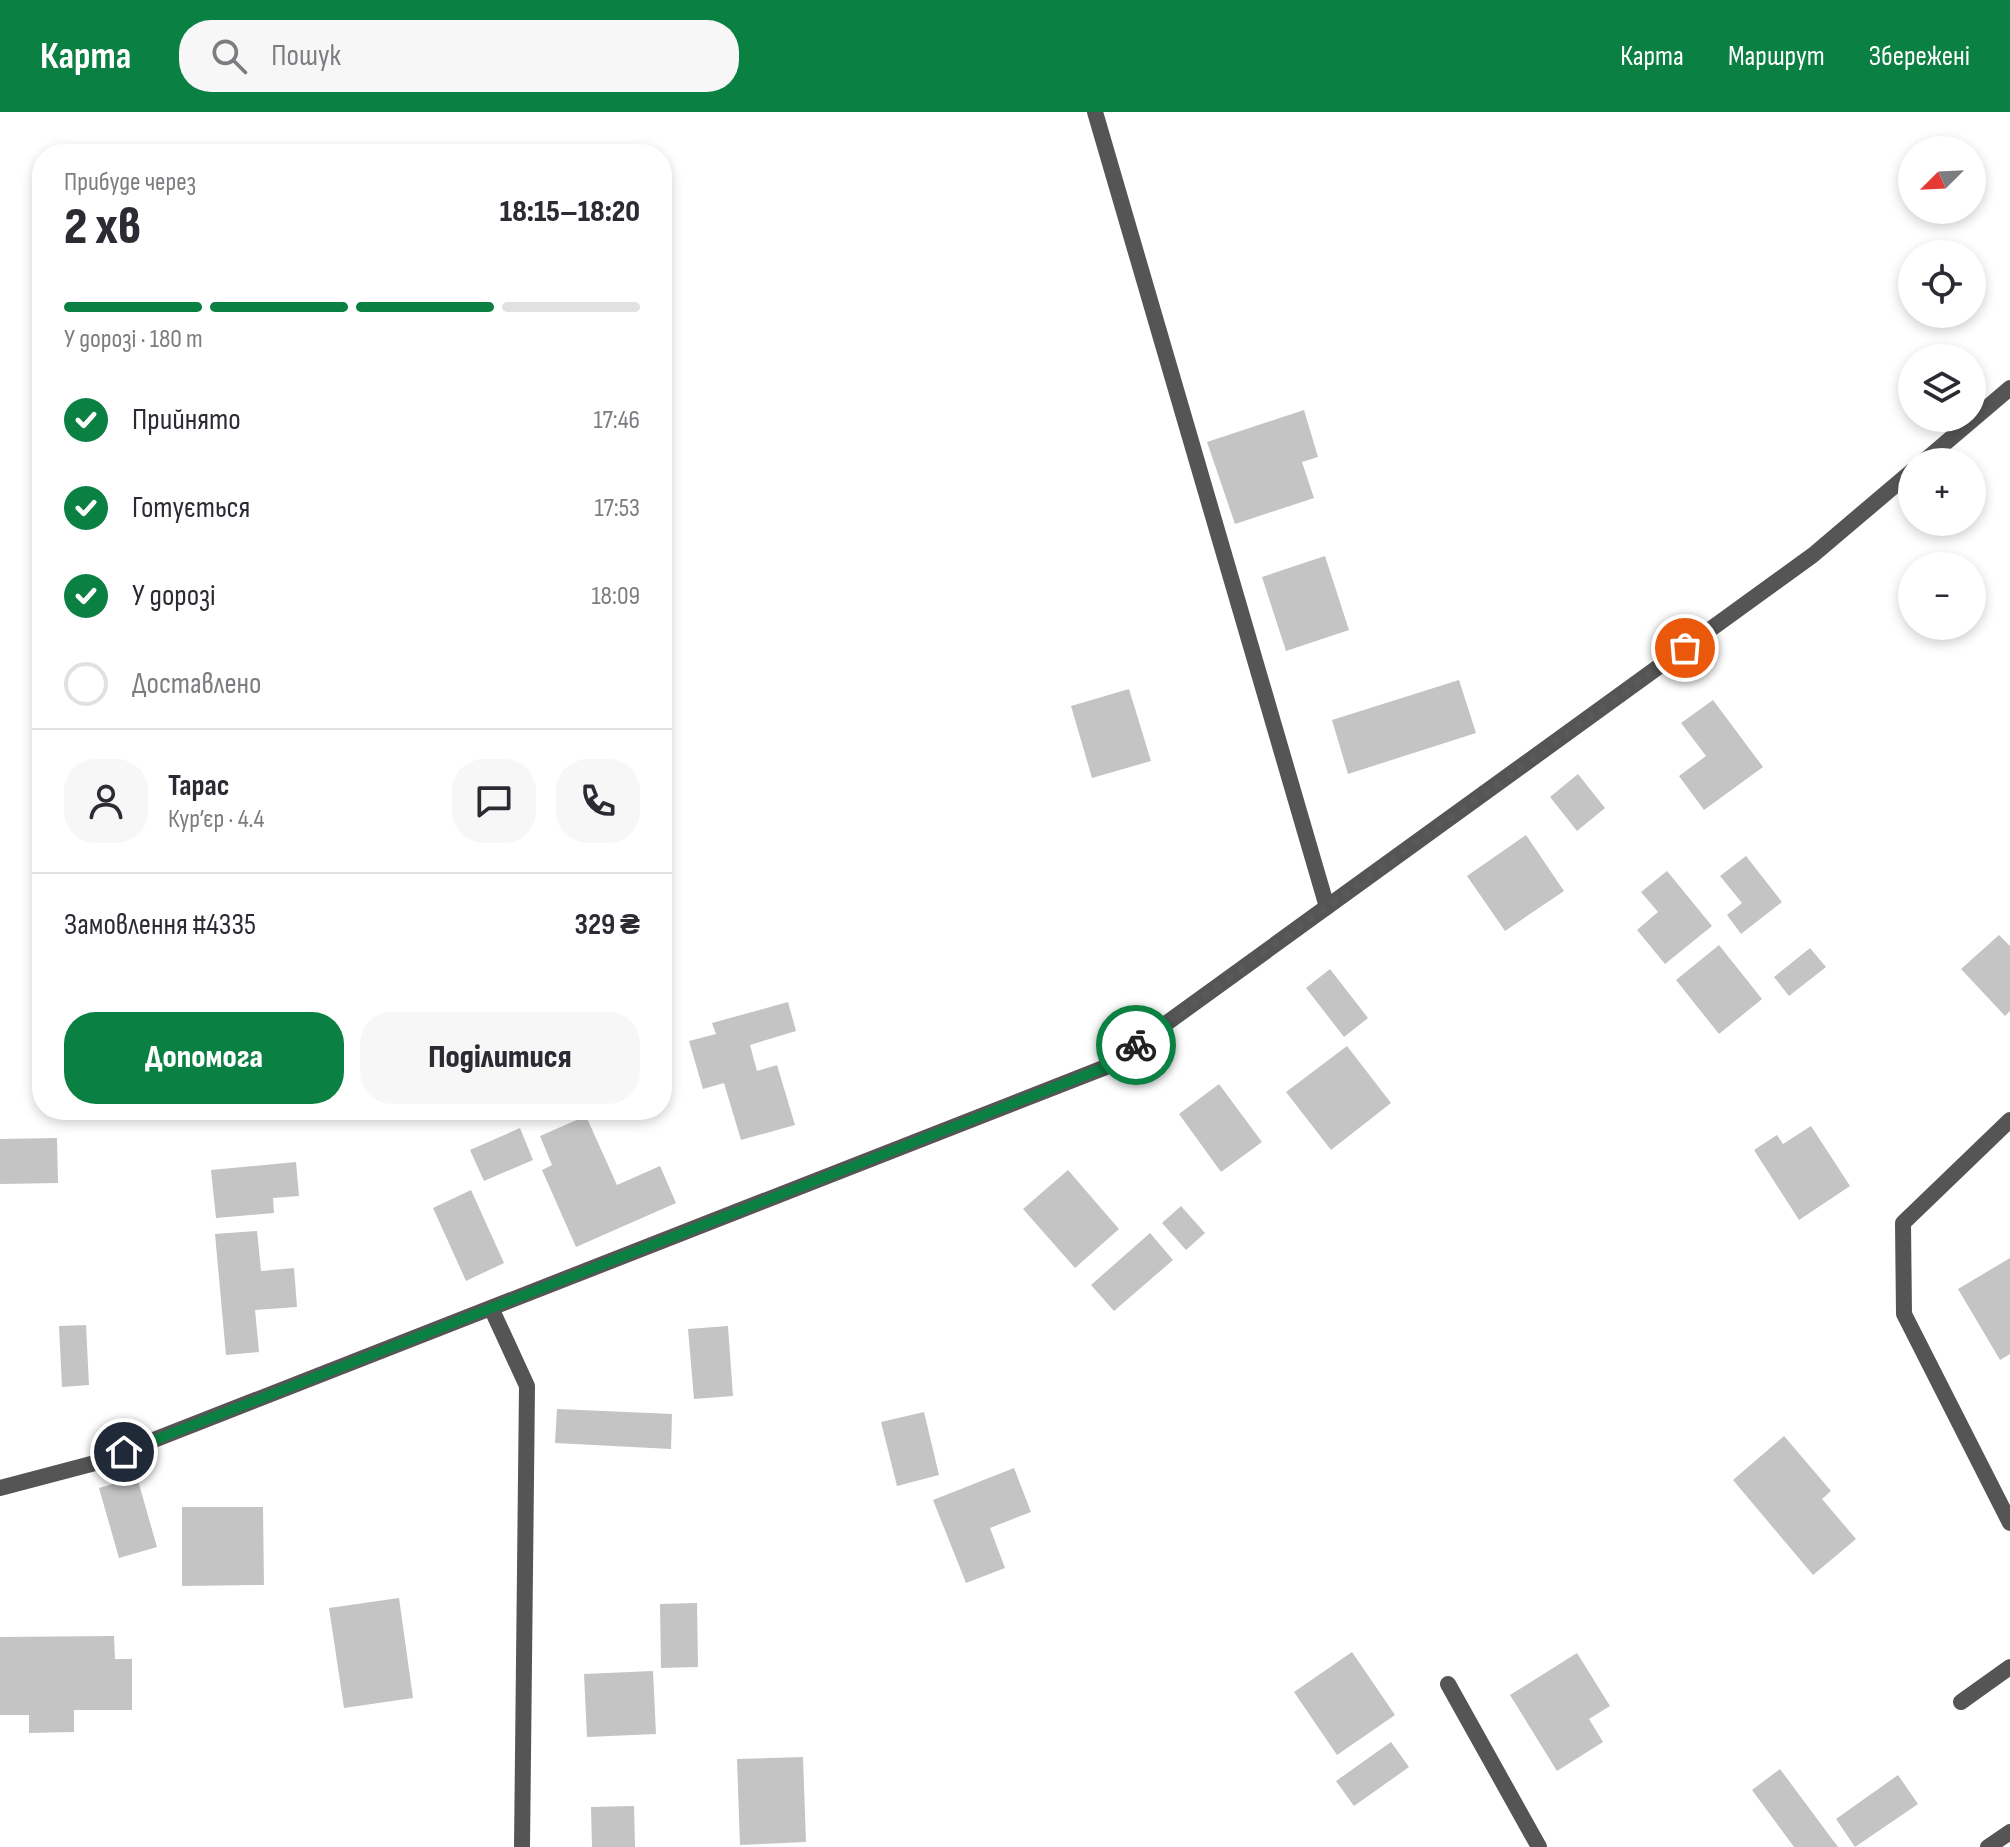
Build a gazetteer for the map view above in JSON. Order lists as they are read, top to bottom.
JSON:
{
  "north": "bottom left",
  "page": {
    "header": "Карта",
    "search": "Пошук",
    "nav": ["Карта", "Маршрут", "Збережені"],
    "map_buttons": ["+", "−"],
    "heading": ["2 хв", "Прибуде через", "18:15–18:20"],
    "panel": [
      "Тарас",
      "Кур’єр · 4.4",
      "Замовлення #4335",
      "329 ₴"
    ],
    "bar": "У дорозі · 180 m",
    "list": [
      ["Прийнято", "17:46"],
      ["Готується", "17:53"],
      ["У дорозі", "18:09"],
      "Доставлено"
    ],
    "buttons": ["Допомога", "Поділитися"]
  }
}
